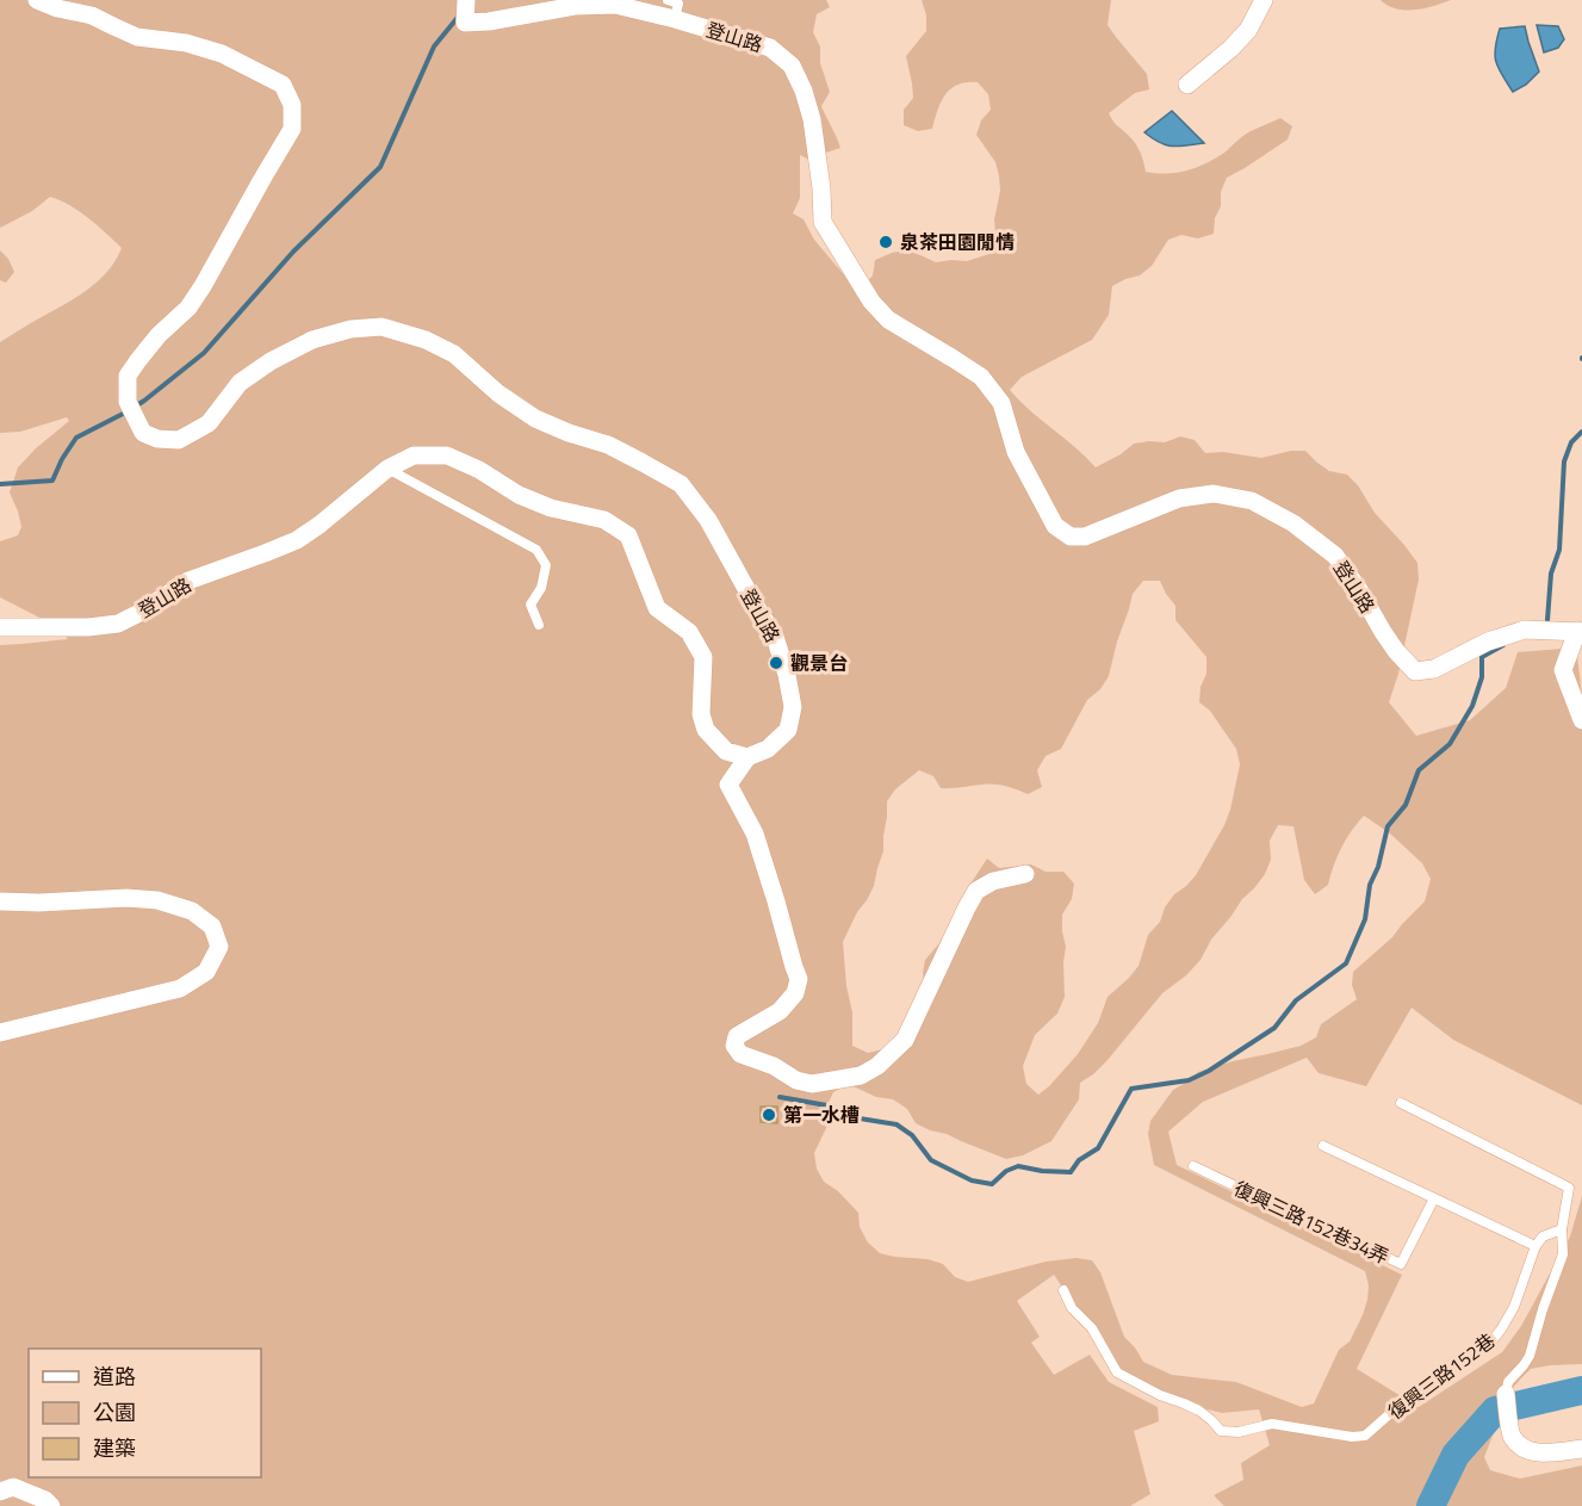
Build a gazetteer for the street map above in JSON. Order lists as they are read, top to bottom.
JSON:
{
  "streets": {
    "street": ["登山路"],
    "lane": ["復興三路152巷34弄", "復興三路152巷"]
  },
  "places": ["泉茶田園閒情", "觀景台", "第一水槽"],
  "legend": ["道路", "公園", "建築"]
}
